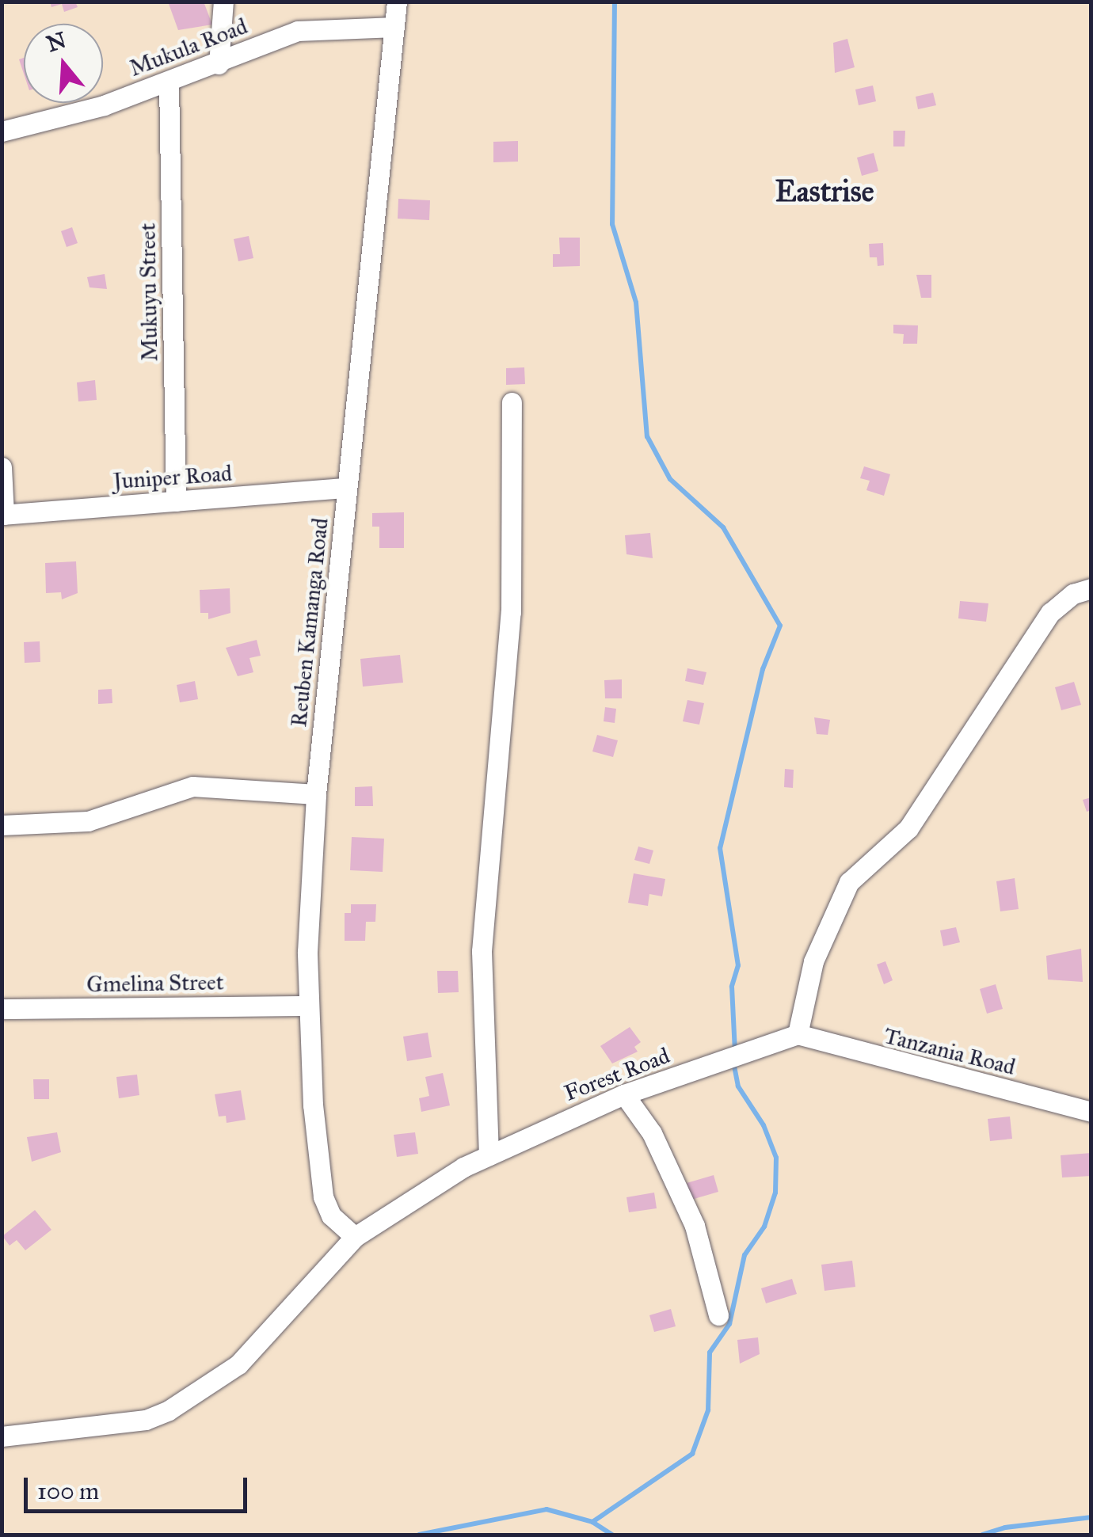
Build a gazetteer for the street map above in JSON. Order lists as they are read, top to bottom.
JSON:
{
  "streets": {
    "street": [
      "Mukula Road",
      "Mukuyu Street",
      "Juniper Road",
      "Reuben Kamanga Road",
      "Gmelina Street",
      "Tanzania Road",
      "Forest Road"
    ]
  },
  "crossings": [
    ["Mukula Road", "Mukuyu Street"],
    ["Mukula Road", "Reuben Kamanga Road"],
    ["Mukuyu Street", "Juniper Road"],
    ["Juniper Road", "Reuben Kamanga Road"],
    ["Reuben Kamanga Road", "Gmelina Street"],
    ["Reuben Kamanga Road", "Forest Road"],
    ["Tanzania Road", "Forest Road"]
  ],
  "districts": ["Eastrise"],
  "scale_bar": "100 m",
  "north": "top"
}
